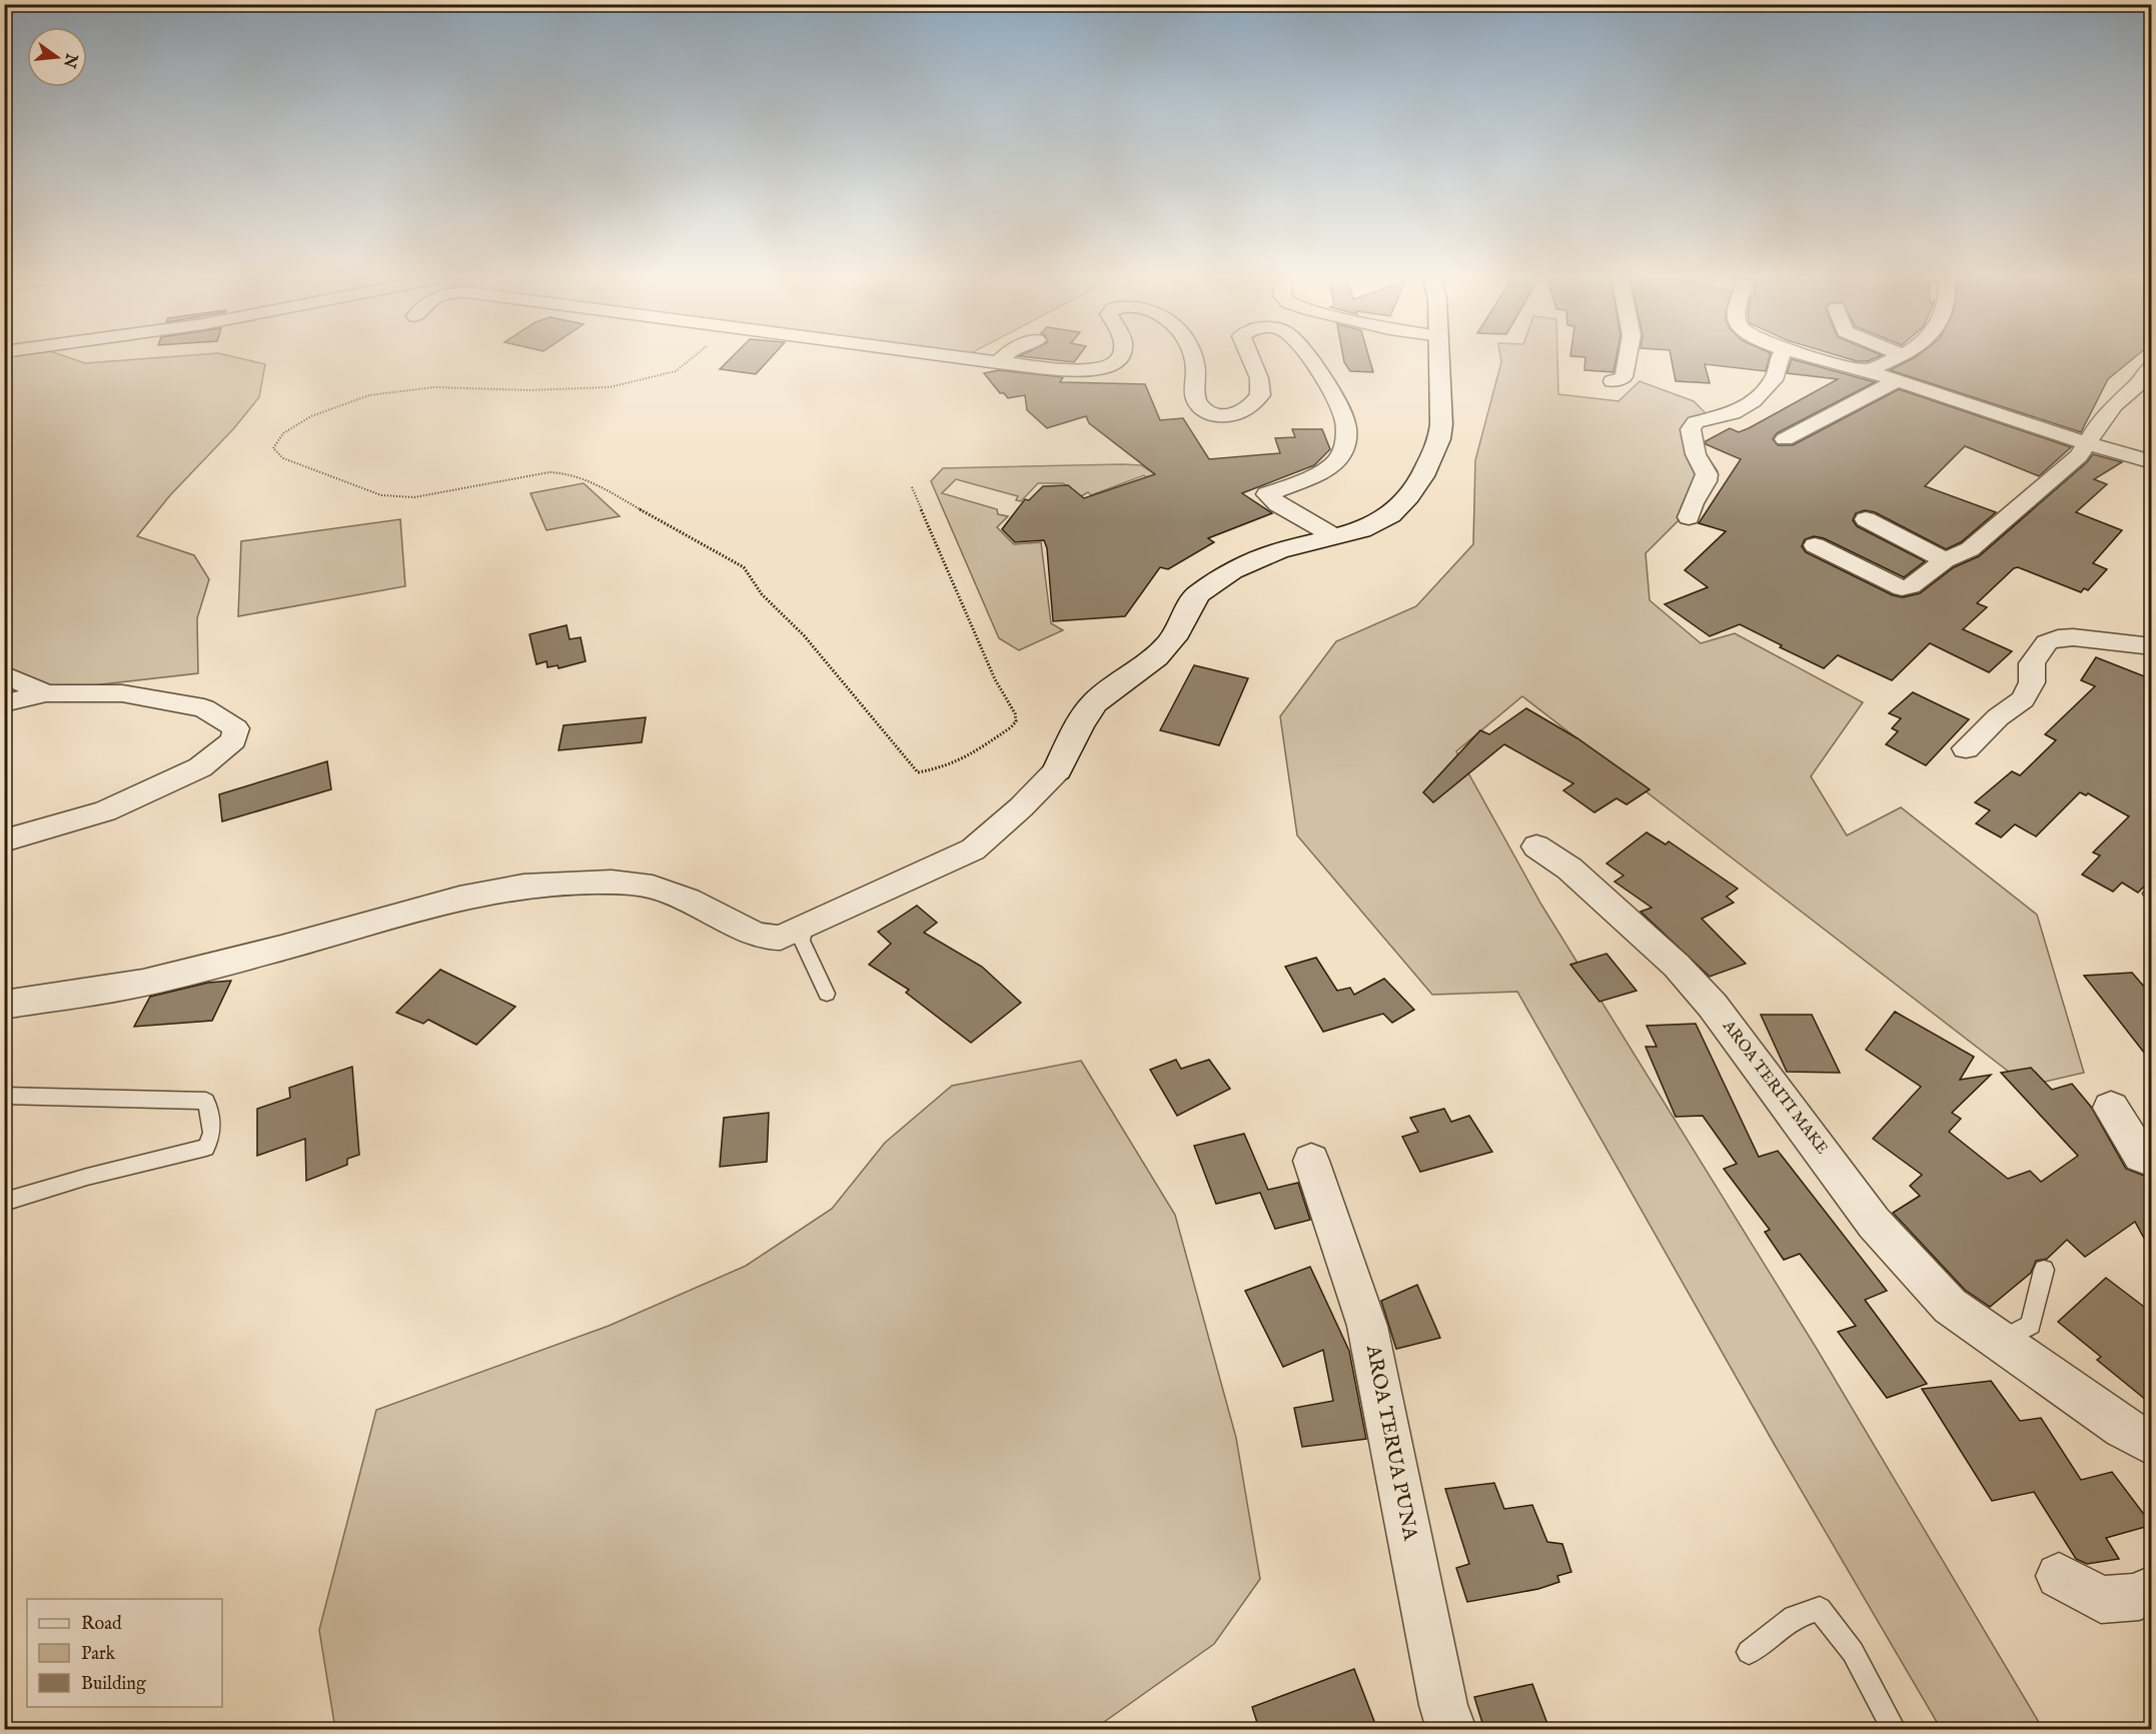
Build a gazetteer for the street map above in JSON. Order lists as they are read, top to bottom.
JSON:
{
  "streets": {
    "street": ["AROA TERITI MAKE", "AROA TERUA PUNA"]
  },
  "legend": ["Road", "Park", "Building"],
  "north": "right"
}
